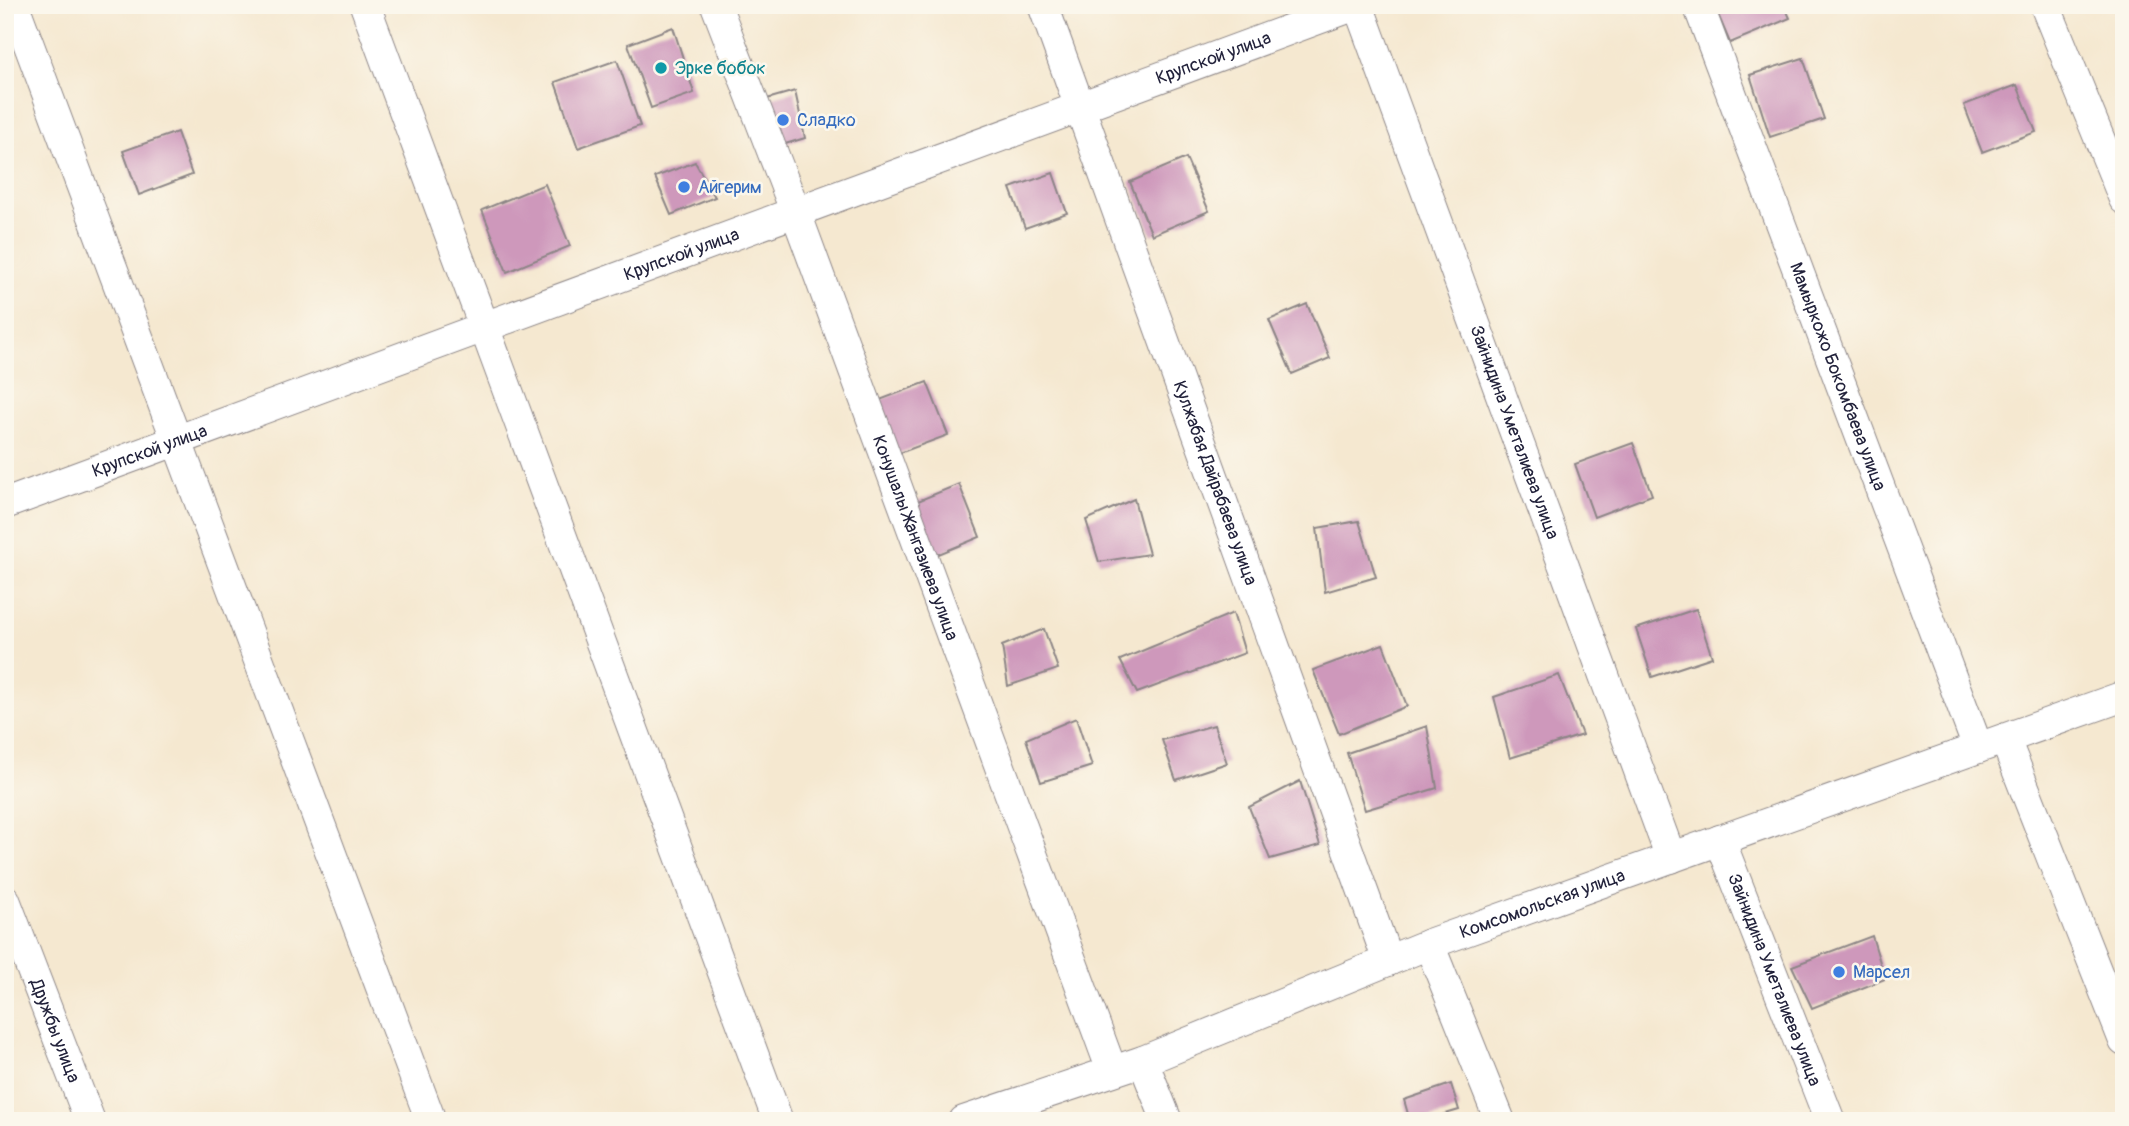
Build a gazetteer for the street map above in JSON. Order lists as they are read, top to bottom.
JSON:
{
  "streets": {
    "street": [
      "Крупской улица",
      "Мамыркожо Бокомбаева улица",
      "Зайнидина Уметалиева улица",
      "Кулжабая Дайрабаева улица",
      "Конушалы Жангазиева улица",
      "Комсомольская улица",
      "Дружбы улица"
    ]
  },
  "crossings": [
    ["Крупской улица", "Зайнидина Уметалиева улица"],
    ["Крупской улица", "Кулжабая Дайрабаева улица"],
    ["Крупской улица", "Конушалы Жангазиева улица"],
    ["Мамыркожо Бокомбаева улица", "Комсомольская улица"],
    ["Зайнидина Уметалиева улица", "Комсомольская улица"],
    ["Кулжабая Дайрабаева улица", "Комсомольская улица"],
    ["Конушалы Жангазиева улица", "Комсомольская улица"]
  ],
  "places": [
    "Эрке бобок",
    "Сладко",
    "Айгерим",
    "Марсел"
  ]
}
